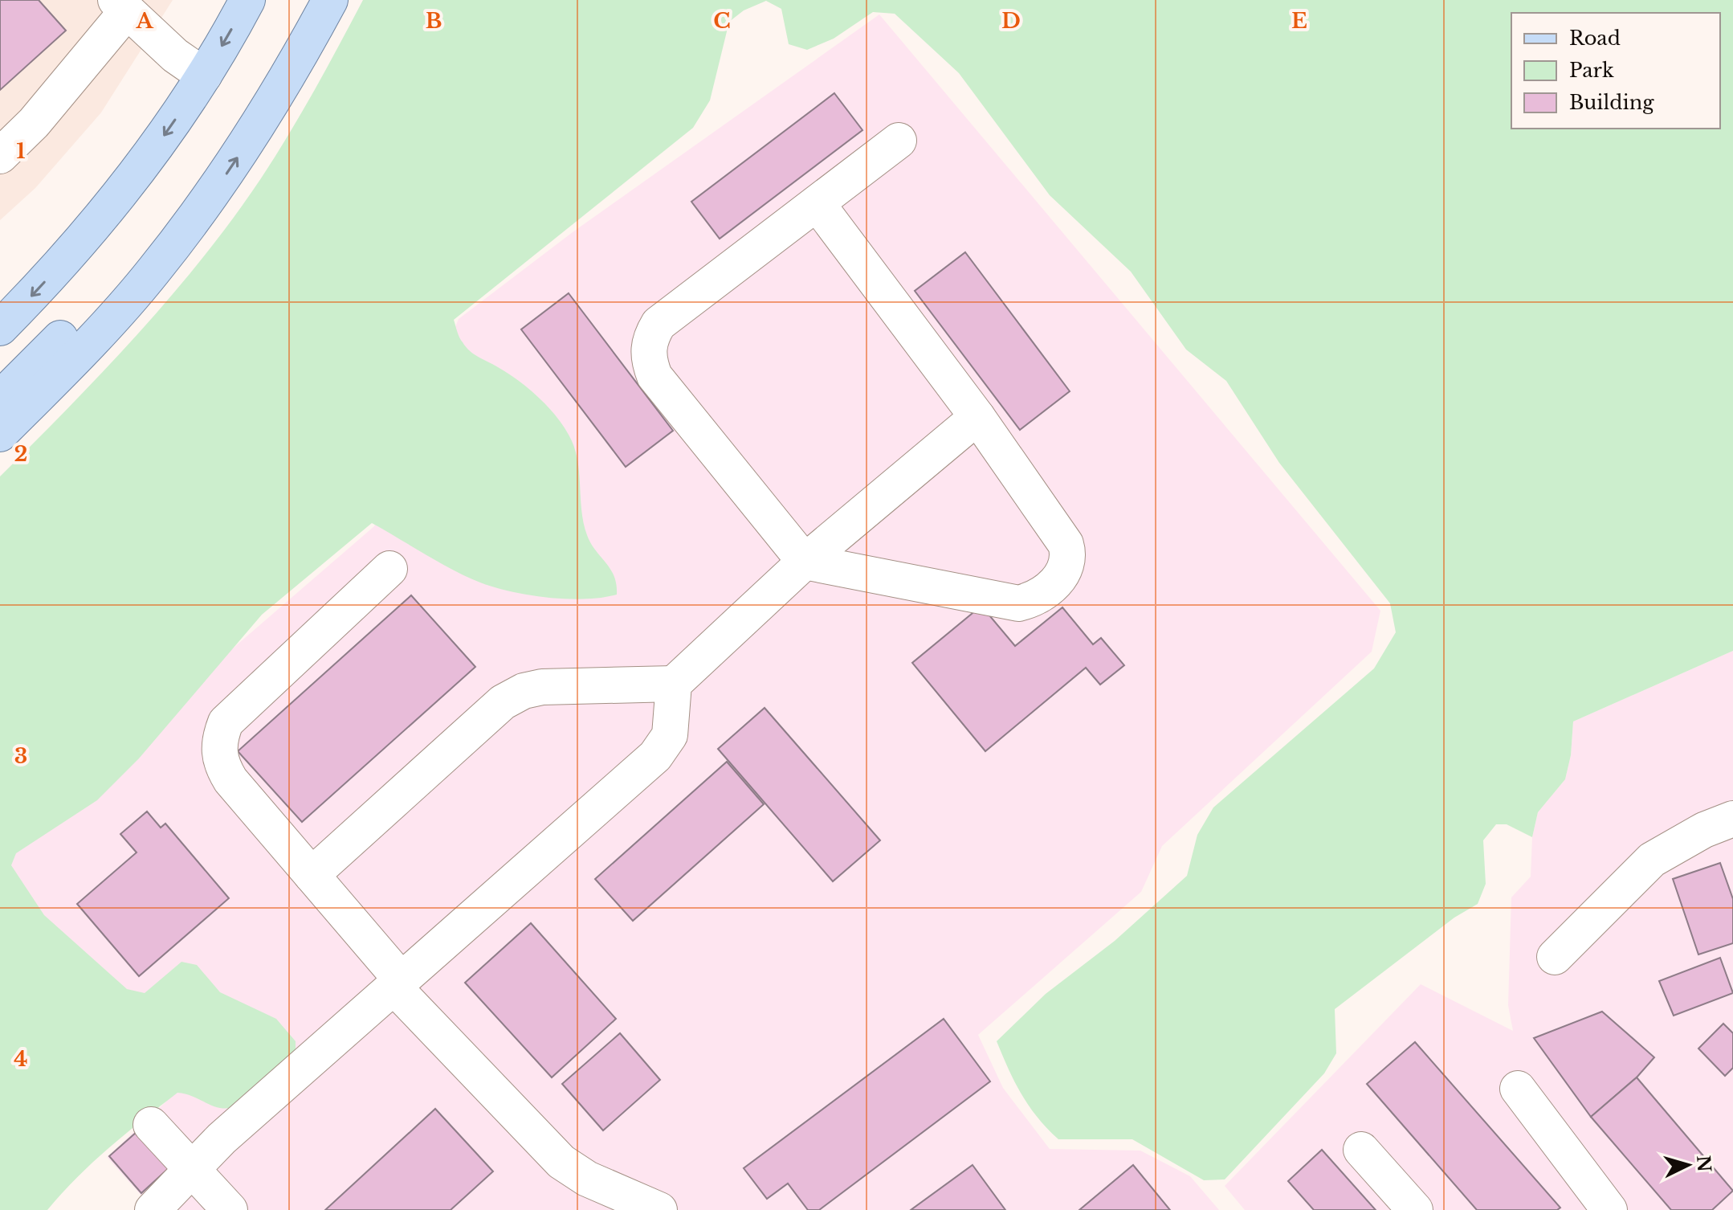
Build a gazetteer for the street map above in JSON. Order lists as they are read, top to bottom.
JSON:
{
  "legend": ["Road", "Park", "Building"],
  "north": "right",
  "grid": {
    "columns": [
      "A",
      "B",
      "C",
      "D",
      "E"
    ],
    "rows": [
      "1",
      "2",
      "3",
      "4"
    ]
  }
}
